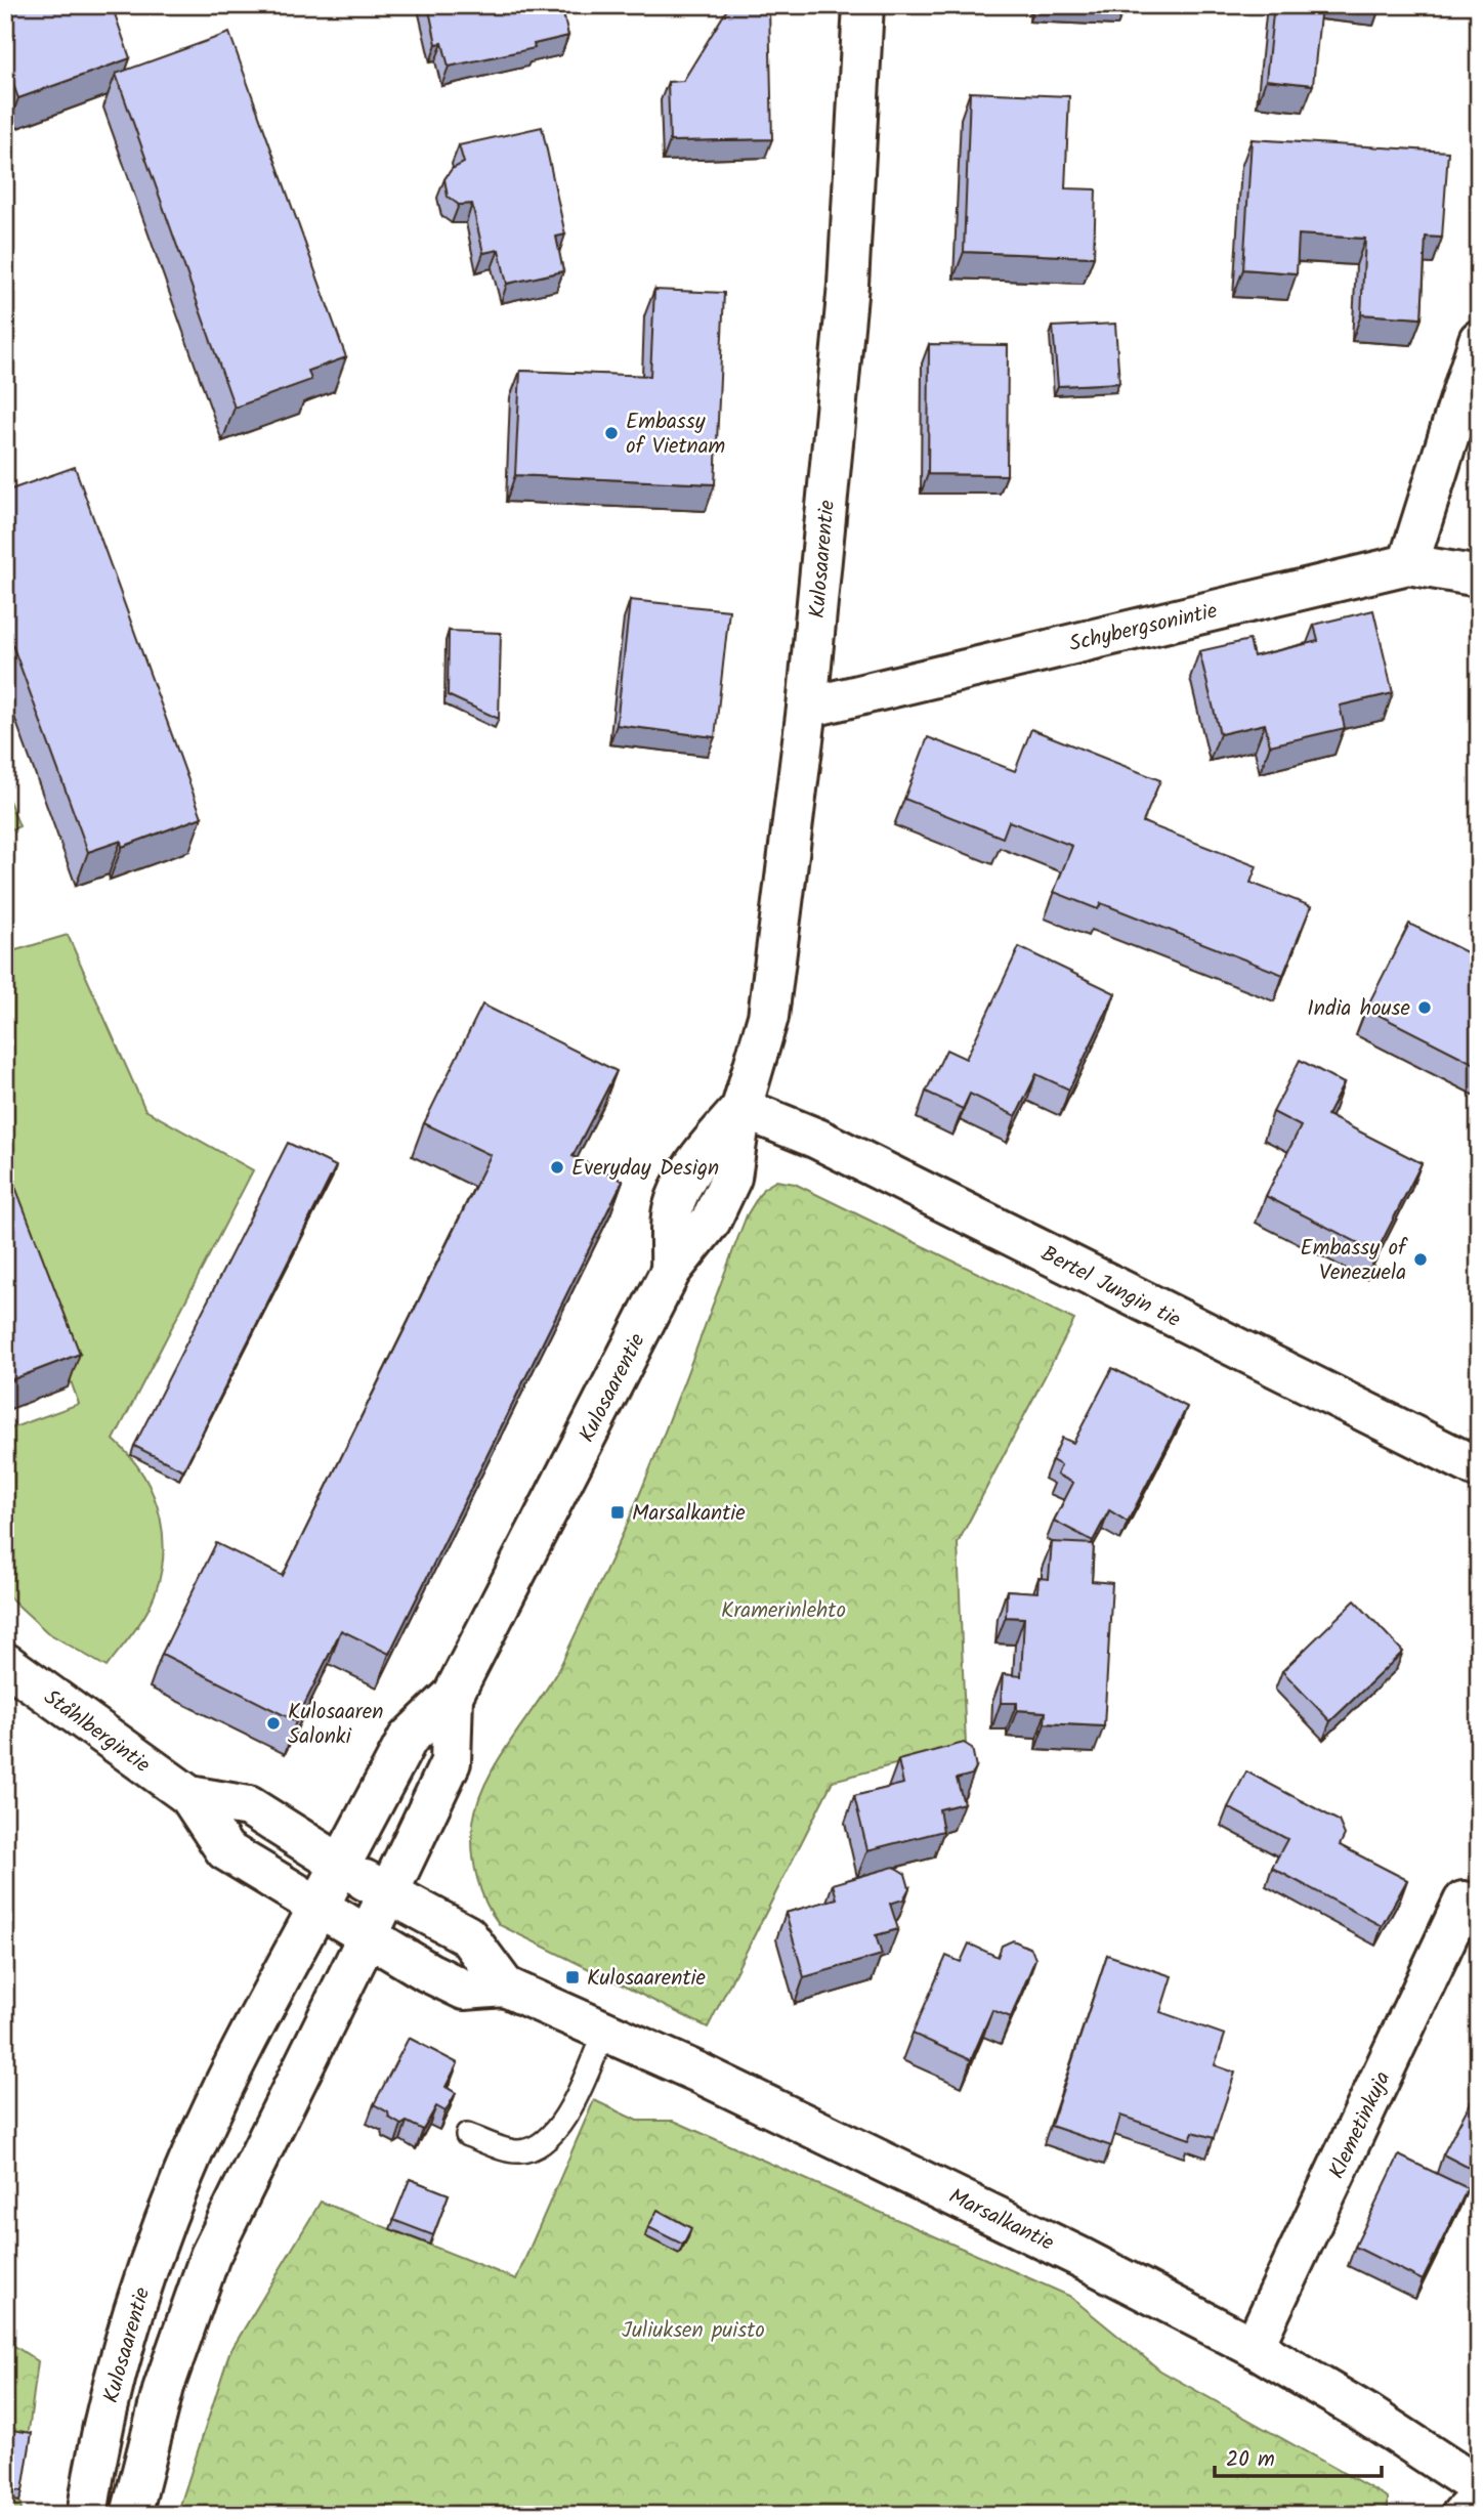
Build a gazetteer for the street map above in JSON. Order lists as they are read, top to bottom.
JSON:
{
  "streets": {
    "street": [
      "Kulosaarentie",
      "Schybergsonintie",
      "Bertel Jungin tie",
      "Ståhlbergintie",
      "Klemetinkuja",
      "Marsalkantie"
    ]
  },
  "crossings": [
    ["Kulosaarentie", "Schybergsonintie"],
    ["Kulosaarentie", "Bertel Jungin tie"],
    ["Kulosaarentie", "Ståhlbergintie"],
    ["Kulosaarentie", "Marsalkantie"],
    ["Ståhlbergintie", "Marsalkantie"],
    ["Klemetinkuja", "Marsalkantie"]
  ],
  "parks": ["Kramerinlehto", "Juliuksen puisto"],
  "places": {
    "other": [
      "Embassy of Vietnam",
      "India house",
      "Everyday Design",
      "Embassy of Venezuela",
      "Kulosaaren Salonki"
    ],
    "transit": ["Marsalkantie", "Kulosaarentie"]
  },
  "scale_bar": "20 m"
}
